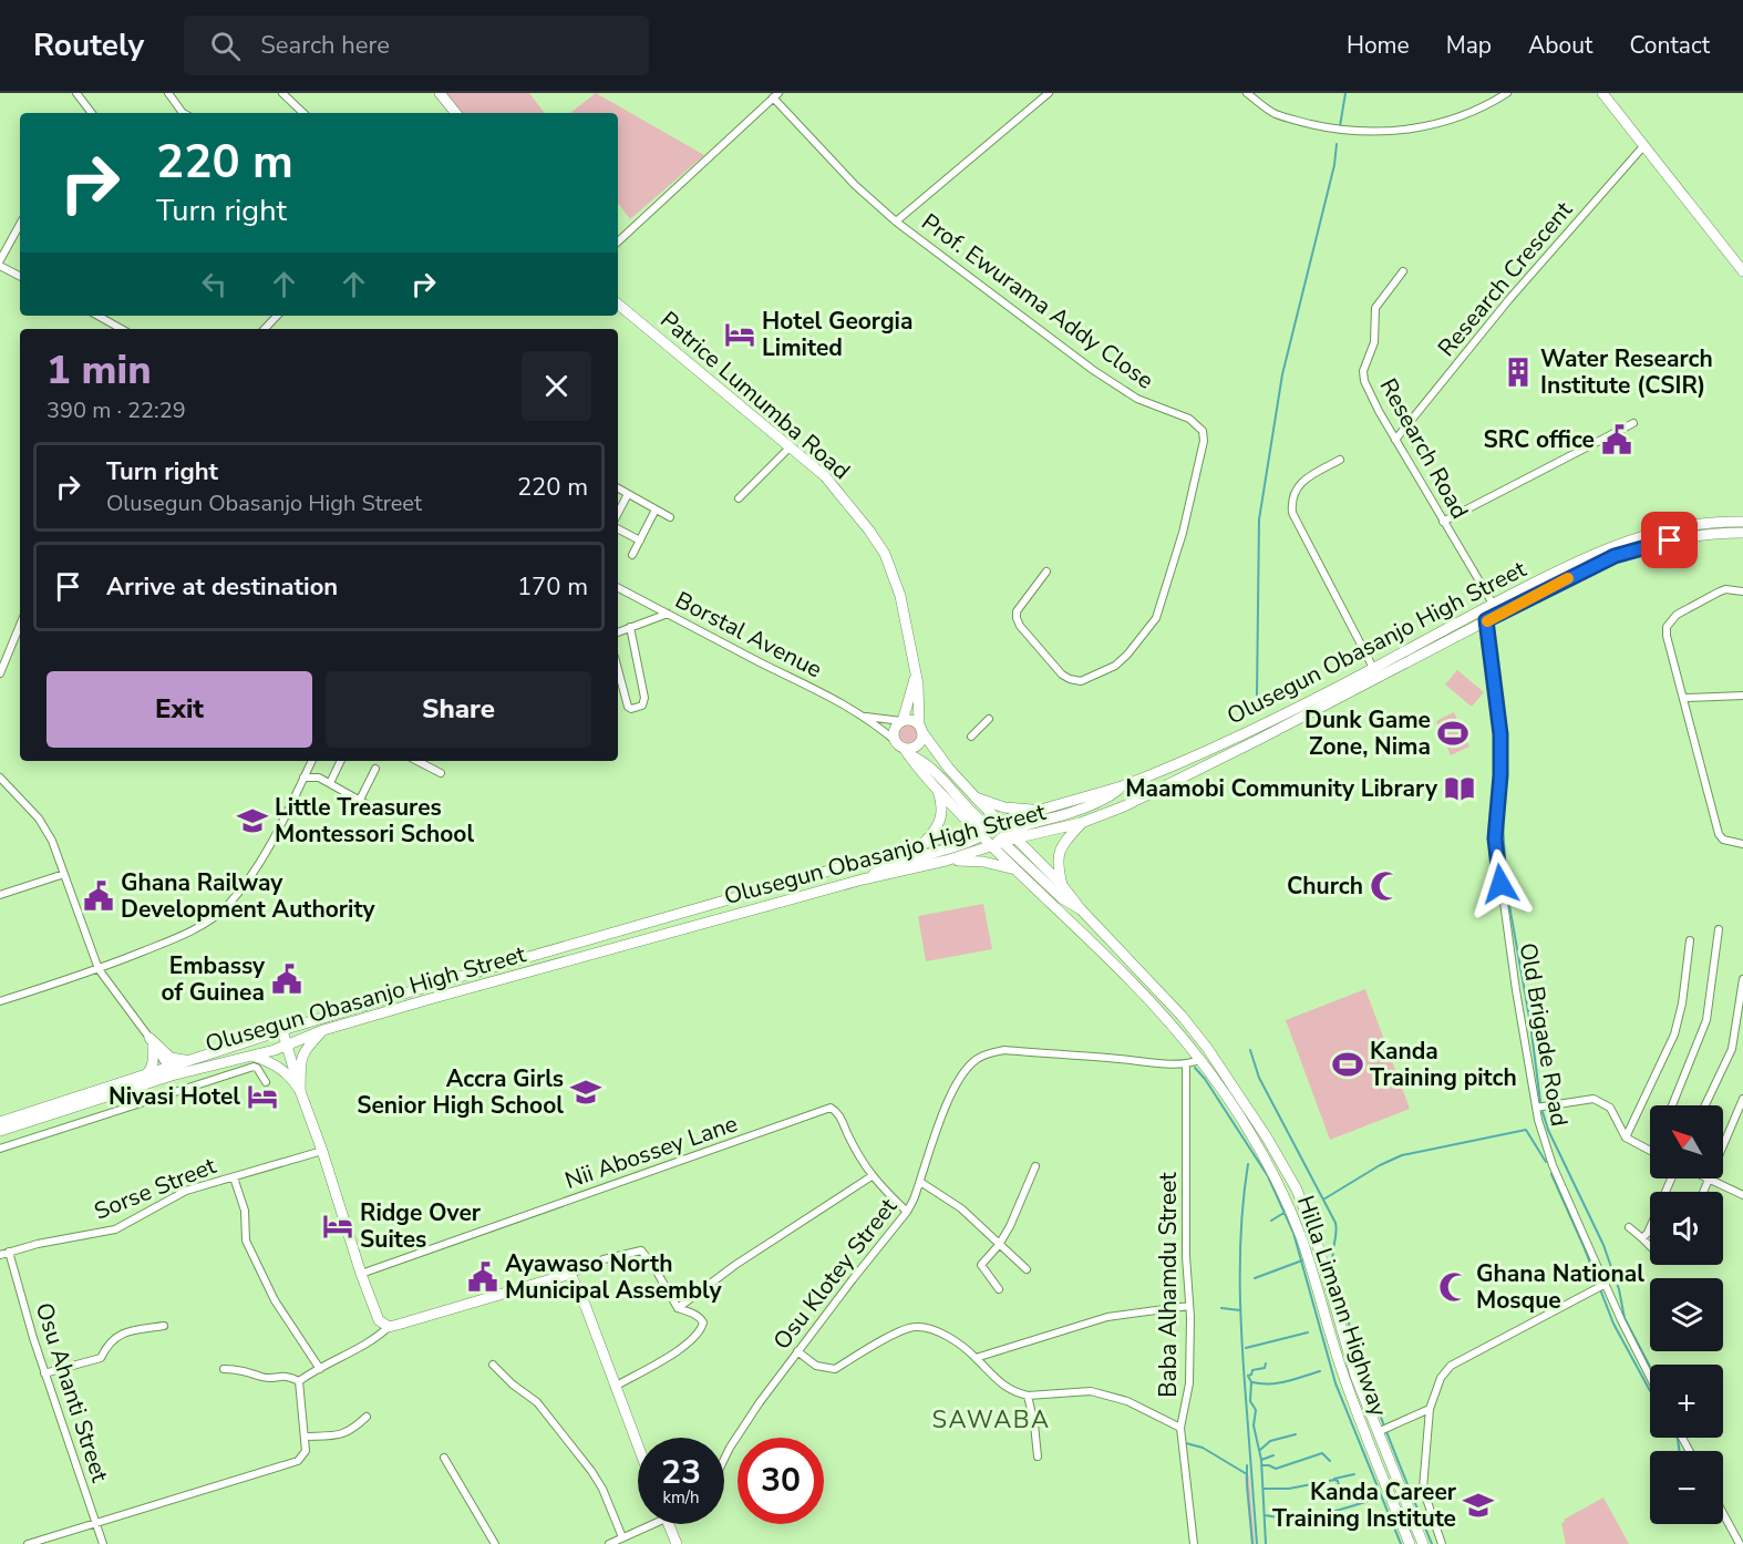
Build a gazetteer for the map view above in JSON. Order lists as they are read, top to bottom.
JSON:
{
  "streets": {
    "main road": ["Patrice Lumumba Road", "Olusegun Obasanjo High Street", "Hilla Limann Highway"],
    "street": [
      "Research Crescent",
      "Prof. Ewurama Addy Close",
      "Research Road",
      "Borstal Avenue",
      "Old Brigade Road",
      "Nii Abossey Lane",
      "Sorse Street",
      "Osu Klotey Street",
      "Baba Alhamdu Street",
      "Osu Ahanti Street"
    ]
  },
  "crossings": [
    ["Research Crescent", "Research Road"],
    ["Patrice Lumumba Road", "Borstal Avenue"],
    ["Research Road", "Olusegun Obasanjo High Street"],
    ["Olusegun Obasanjo High Street", "Old Brigade Road"],
    ["Olusegun Obasanjo High Street", "Hilla Limann Highway"],
    ["Nii Abossey Lane", "Osu Klotey Street"],
    ["Sorse Street", "Osu Ahanti Street"],
    ["Osu Klotey Street", "Baba Alhamdu Street"],
    ["Osu Klotey Street", "Hilla Limann Highway"]
  ],
  "districts": ["SAWABA"],
  "places": {
    "hotel": ["Hotel Georgia Limited", "Nivasi Hotel", "Ridge Over Suites"],
    "building": ["Water Research Institute (CSIR)"],
    "public building": [
      "SRC office",
      "Ghana Railway Development Authority",
      "Embassy of Guinea",
      "Ayawaso North Municipal Assembly"
    ],
    "sports": ["Dunk Game Zone, Nima", "Kanda Training pitch"],
    "library": ["Maamobi Community Library"],
    "school or university": ["Little Treasures Montessori School", "Accra Girls Senior High School", "Kanda Career Training Institute"],
    "mosque": ["Church", "Ghana National Mosque"]
  },
  "north": "top left",
  "page": {
    "header": "Routely",
    "search": "Search here",
    "nav": [
      "Home",
      "Map",
      "About",
      "Contact"
    ],
    "turn": ["220 m", "Turn right"],
    "heading": ["1 min", "390 m · 22:29"],
    "list": [
      {
        "name": "Turn right",
        "note": "Olusegun Obasanjo High Street",
        "value": "220 m"
      },
      {
        "name": "Arrive at destination",
        "value": "170 m"
      }
    ],
    "buttons": ["Exit", "Share"],
    "map_buttons": ["+", "−"],
    "speed": "23 km/h",
    "limit": "30"
  }
}
